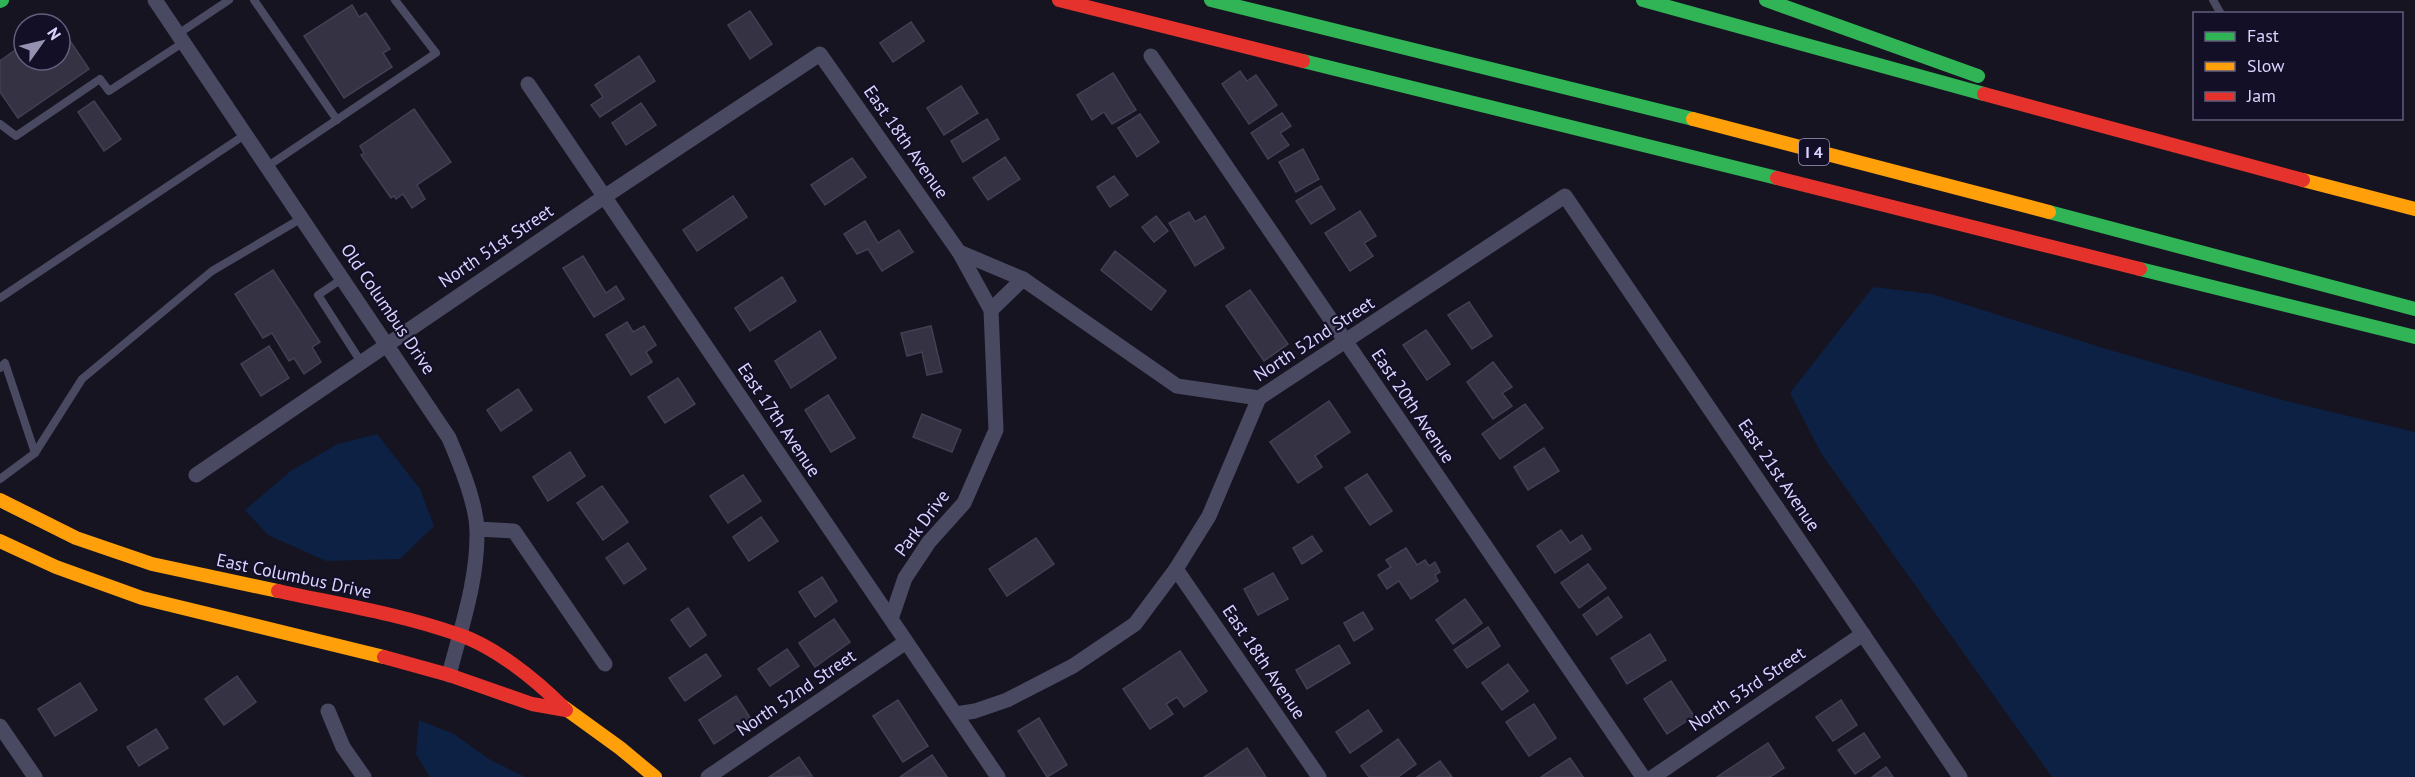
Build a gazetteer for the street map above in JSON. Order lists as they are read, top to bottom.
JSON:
{
  "streets": {
    "main road": ["I 4", "East Columbus Drive"],
    "street": [
      "East 18th Avenue",
      "North 51st Street",
      "Old Columbus Drive",
      "North 52nd Street",
      "East 20th Avenue",
      "East 17th Avenue",
      "East 21st Avenue",
      "Park Drive",
      "North 53rd Street"
    ]
  },
  "crossings": [
    ["East 18th Avenue", "North 51st Street"],
    ["East 18th Avenue", "North 52nd Street"],
    ["East 18th Avenue", "Park Drive"],
    ["North 51st Street", "Old Columbus Drive"],
    ["North 51st Street", "East 17th Avenue"],
    ["Old Columbus Drive", "East Columbus Drive"],
    ["North 52nd Street", "East 20th Avenue"],
    ["North 52nd Street", "East 17th Avenue"],
    ["North 52nd Street", "East 21st Avenue"],
    ["East 17th Avenue", "Park Drive"],
    ["East 21st Avenue", "North 53rd Street"]
  ],
  "legend": ["Fast", "Slow", "Jam"],
  "north": "top right"
}
